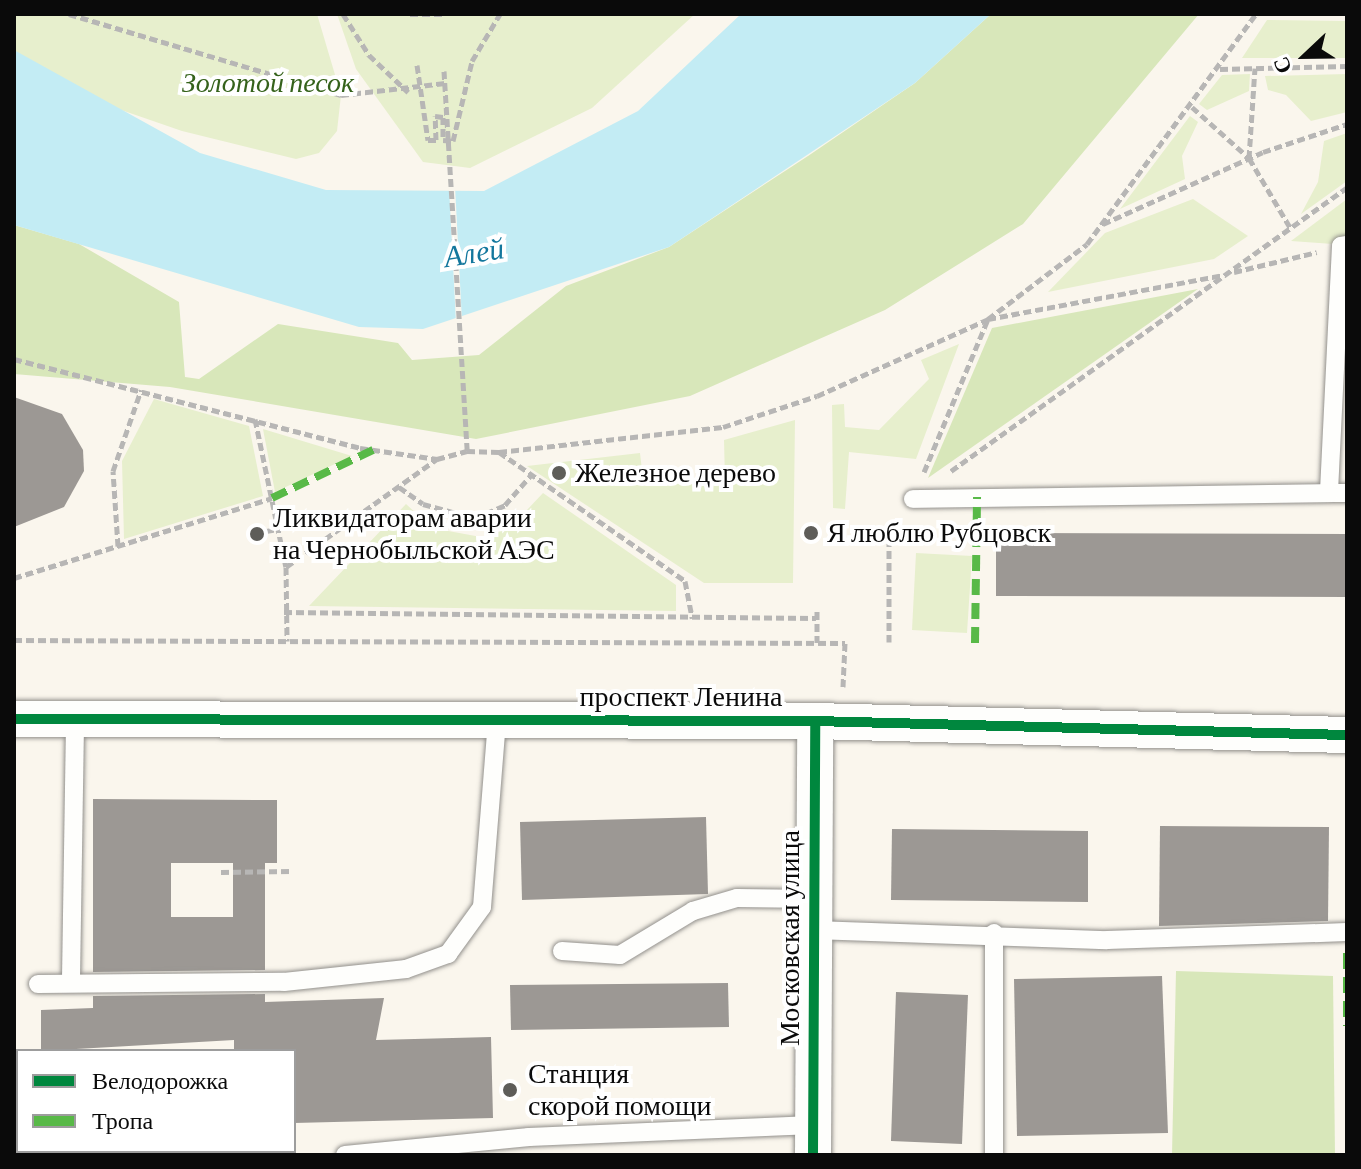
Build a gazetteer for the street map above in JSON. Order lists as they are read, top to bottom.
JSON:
{
  "streets": {
    "street": ["проспект Ленина", "Московская улица"]
  },
  "crossings": [
    ["проспект Ленина", "Московская улица"]
  ],
  "water": ["Алей"],
  "parks": ["Золотой песок"],
  "places": [
    "Железное дерево",
    "Я люблю Рубцовск",
    "Ликвидаторам аварии на Чернобыльской АЭС",
    "Станция скорой помощи"
  ],
  "legend": ["Велодорожка", "Тропа"],
  "north": "left"
}
